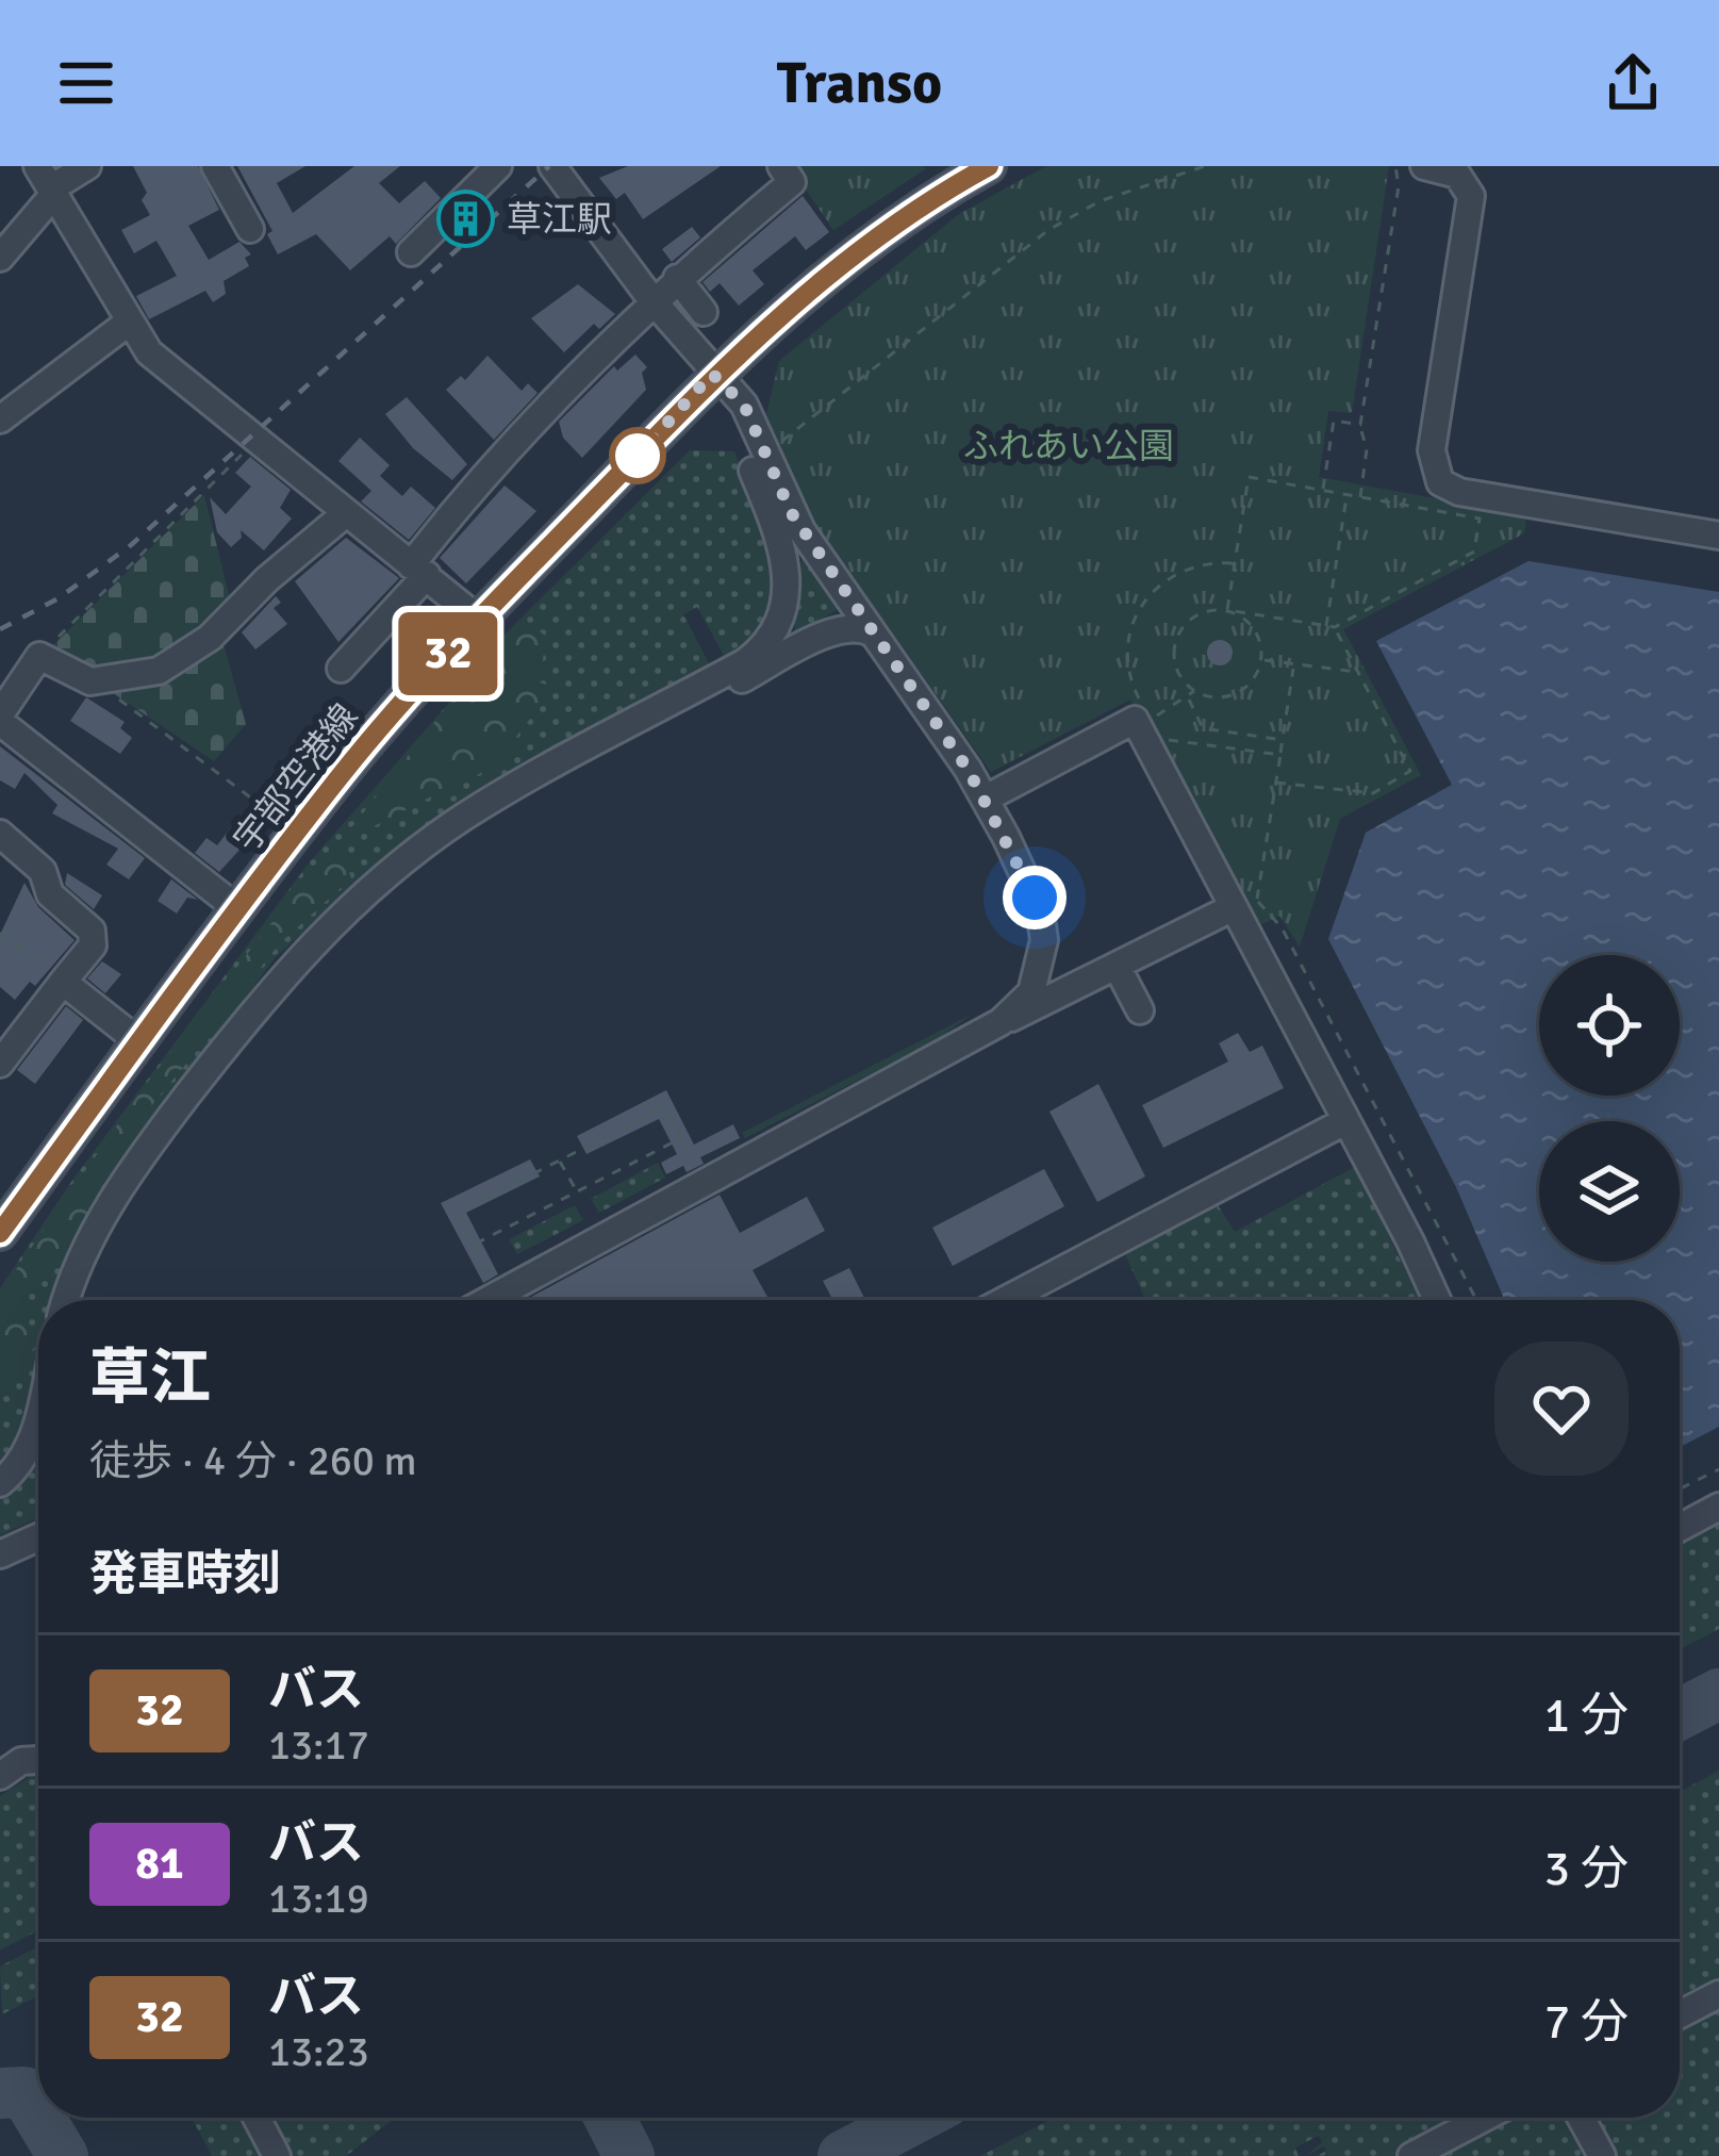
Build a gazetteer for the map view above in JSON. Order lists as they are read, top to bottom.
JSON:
{
  "streets": {
    "main road": ["宇部空港線"]
  },
  "parks": ["ふれあい公園"],
  "places": {
    "building": ["草江駅"]
  },
  "lines": ["bus line 32"],
  "page": {
    "header": "Transo",
    "on_map": "32",
    "heading": [
      ["草江", "徒歩 · 4 分 · 260 m"],
      "発車時刻"
    ],
    "list": [
      {
        "mark": "32",
        "name": "バス",
        "note": "13:17",
        "value": "1 分"
      },
      {
        "mark": "81",
        "name": "バス",
        "note": "13:19",
        "value": "3 分"
      },
      {
        "mark": "32",
        "name": "バス",
        "note": "13:23",
        "value": "7 分"
      }
    ]
  }
}
